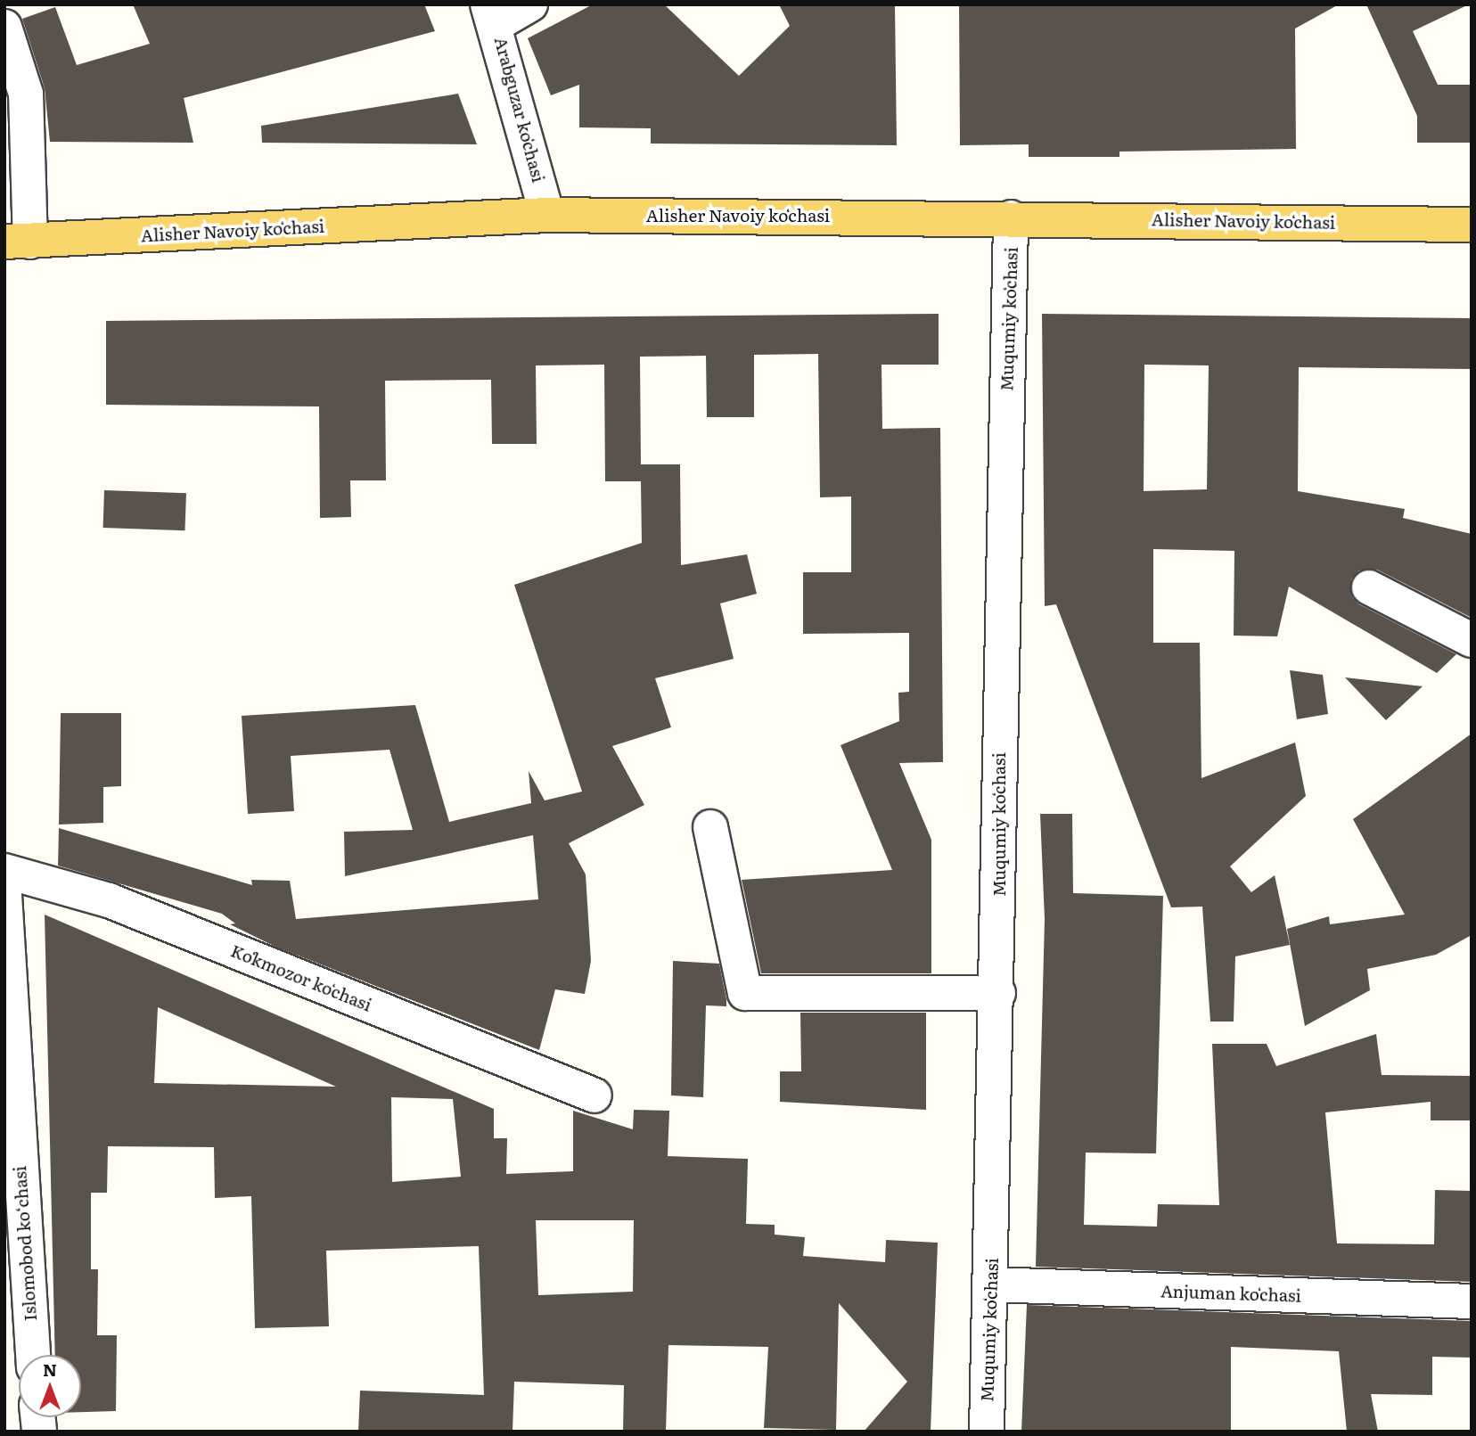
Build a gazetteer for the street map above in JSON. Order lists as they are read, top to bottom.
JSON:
{
  "streets": {
    "main road": ["Alisher Navoiy koʻchasi"],
    "street": [
      "Arabguzar koʻchasi",
      "Muqumiy koʻchasi",
      "Koʻkmozor koʻchasi",
      "Islomobod ko‘chasi",
      "Anjuman koʻchasi"
    ]
  },
  "crossings": [
    ["Arabguzar koʻchasi", "Alisher Navoiy koʻchasi"],
    ["Alisher Navoiy koʻchasi", "Muqumiy koʻchasi"],
    ["Muqumiy koʻchasi", "Anjuman koʻchasi"]
  ],
  "north": "top"
}
